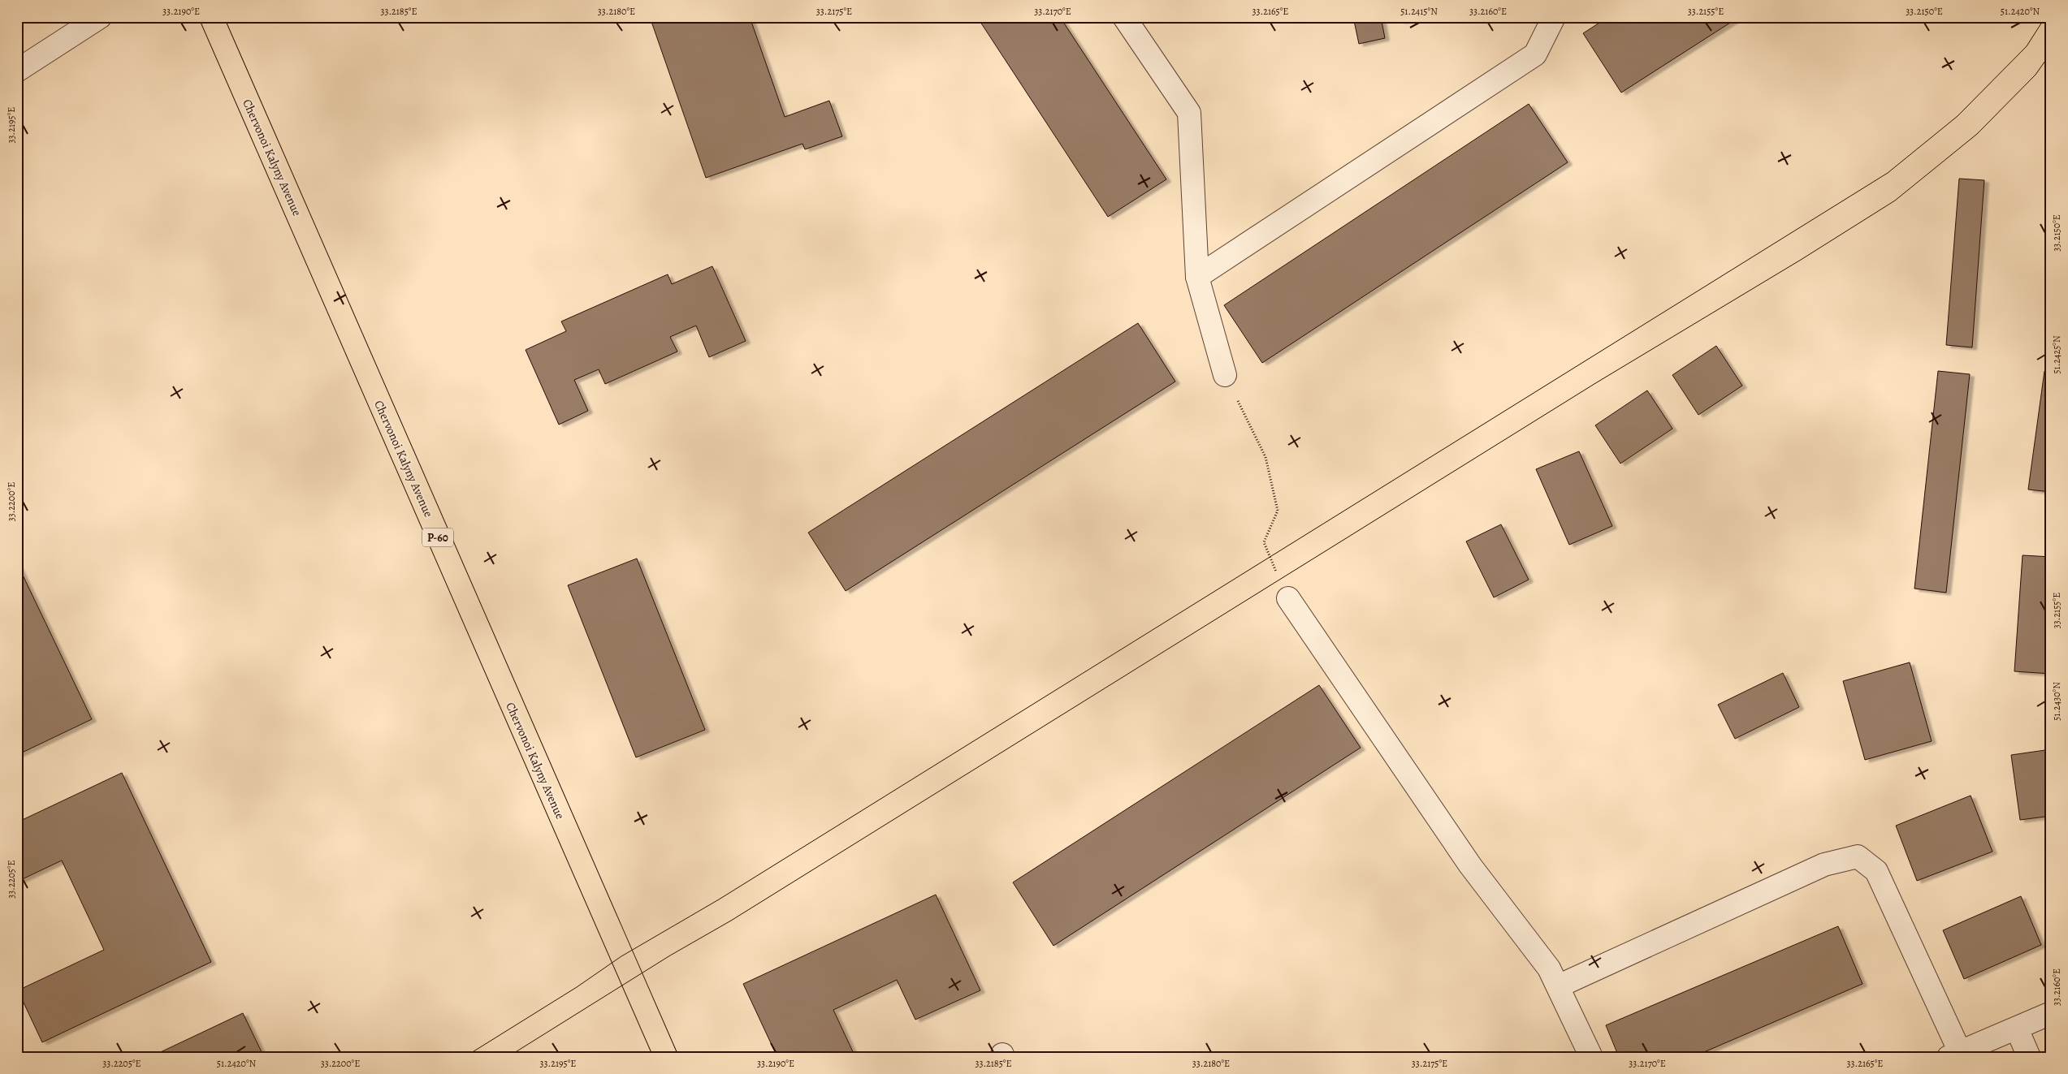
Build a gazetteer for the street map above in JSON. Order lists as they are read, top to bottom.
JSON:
{
  "streets": {
    "main road": ["Chervonoi Kalyny Avenue", "Р-60"]
  },
  "coordinates": [
    "33.2190°E",
    "33.2185°E",
    "33.2180°E",
    "33.2175°E",
    "33.2170°E",
    "33.2165°E",
    "51.2415°N",
    "33.2160°E",
    "33.2155°E",
    "33.2150°E",
    "51.2420°N",
    "33.2195°E",
    "51.2425°N",
    "33.2200°E",
    "51.2430°N",
    "33.2205°E"
  ]
}
